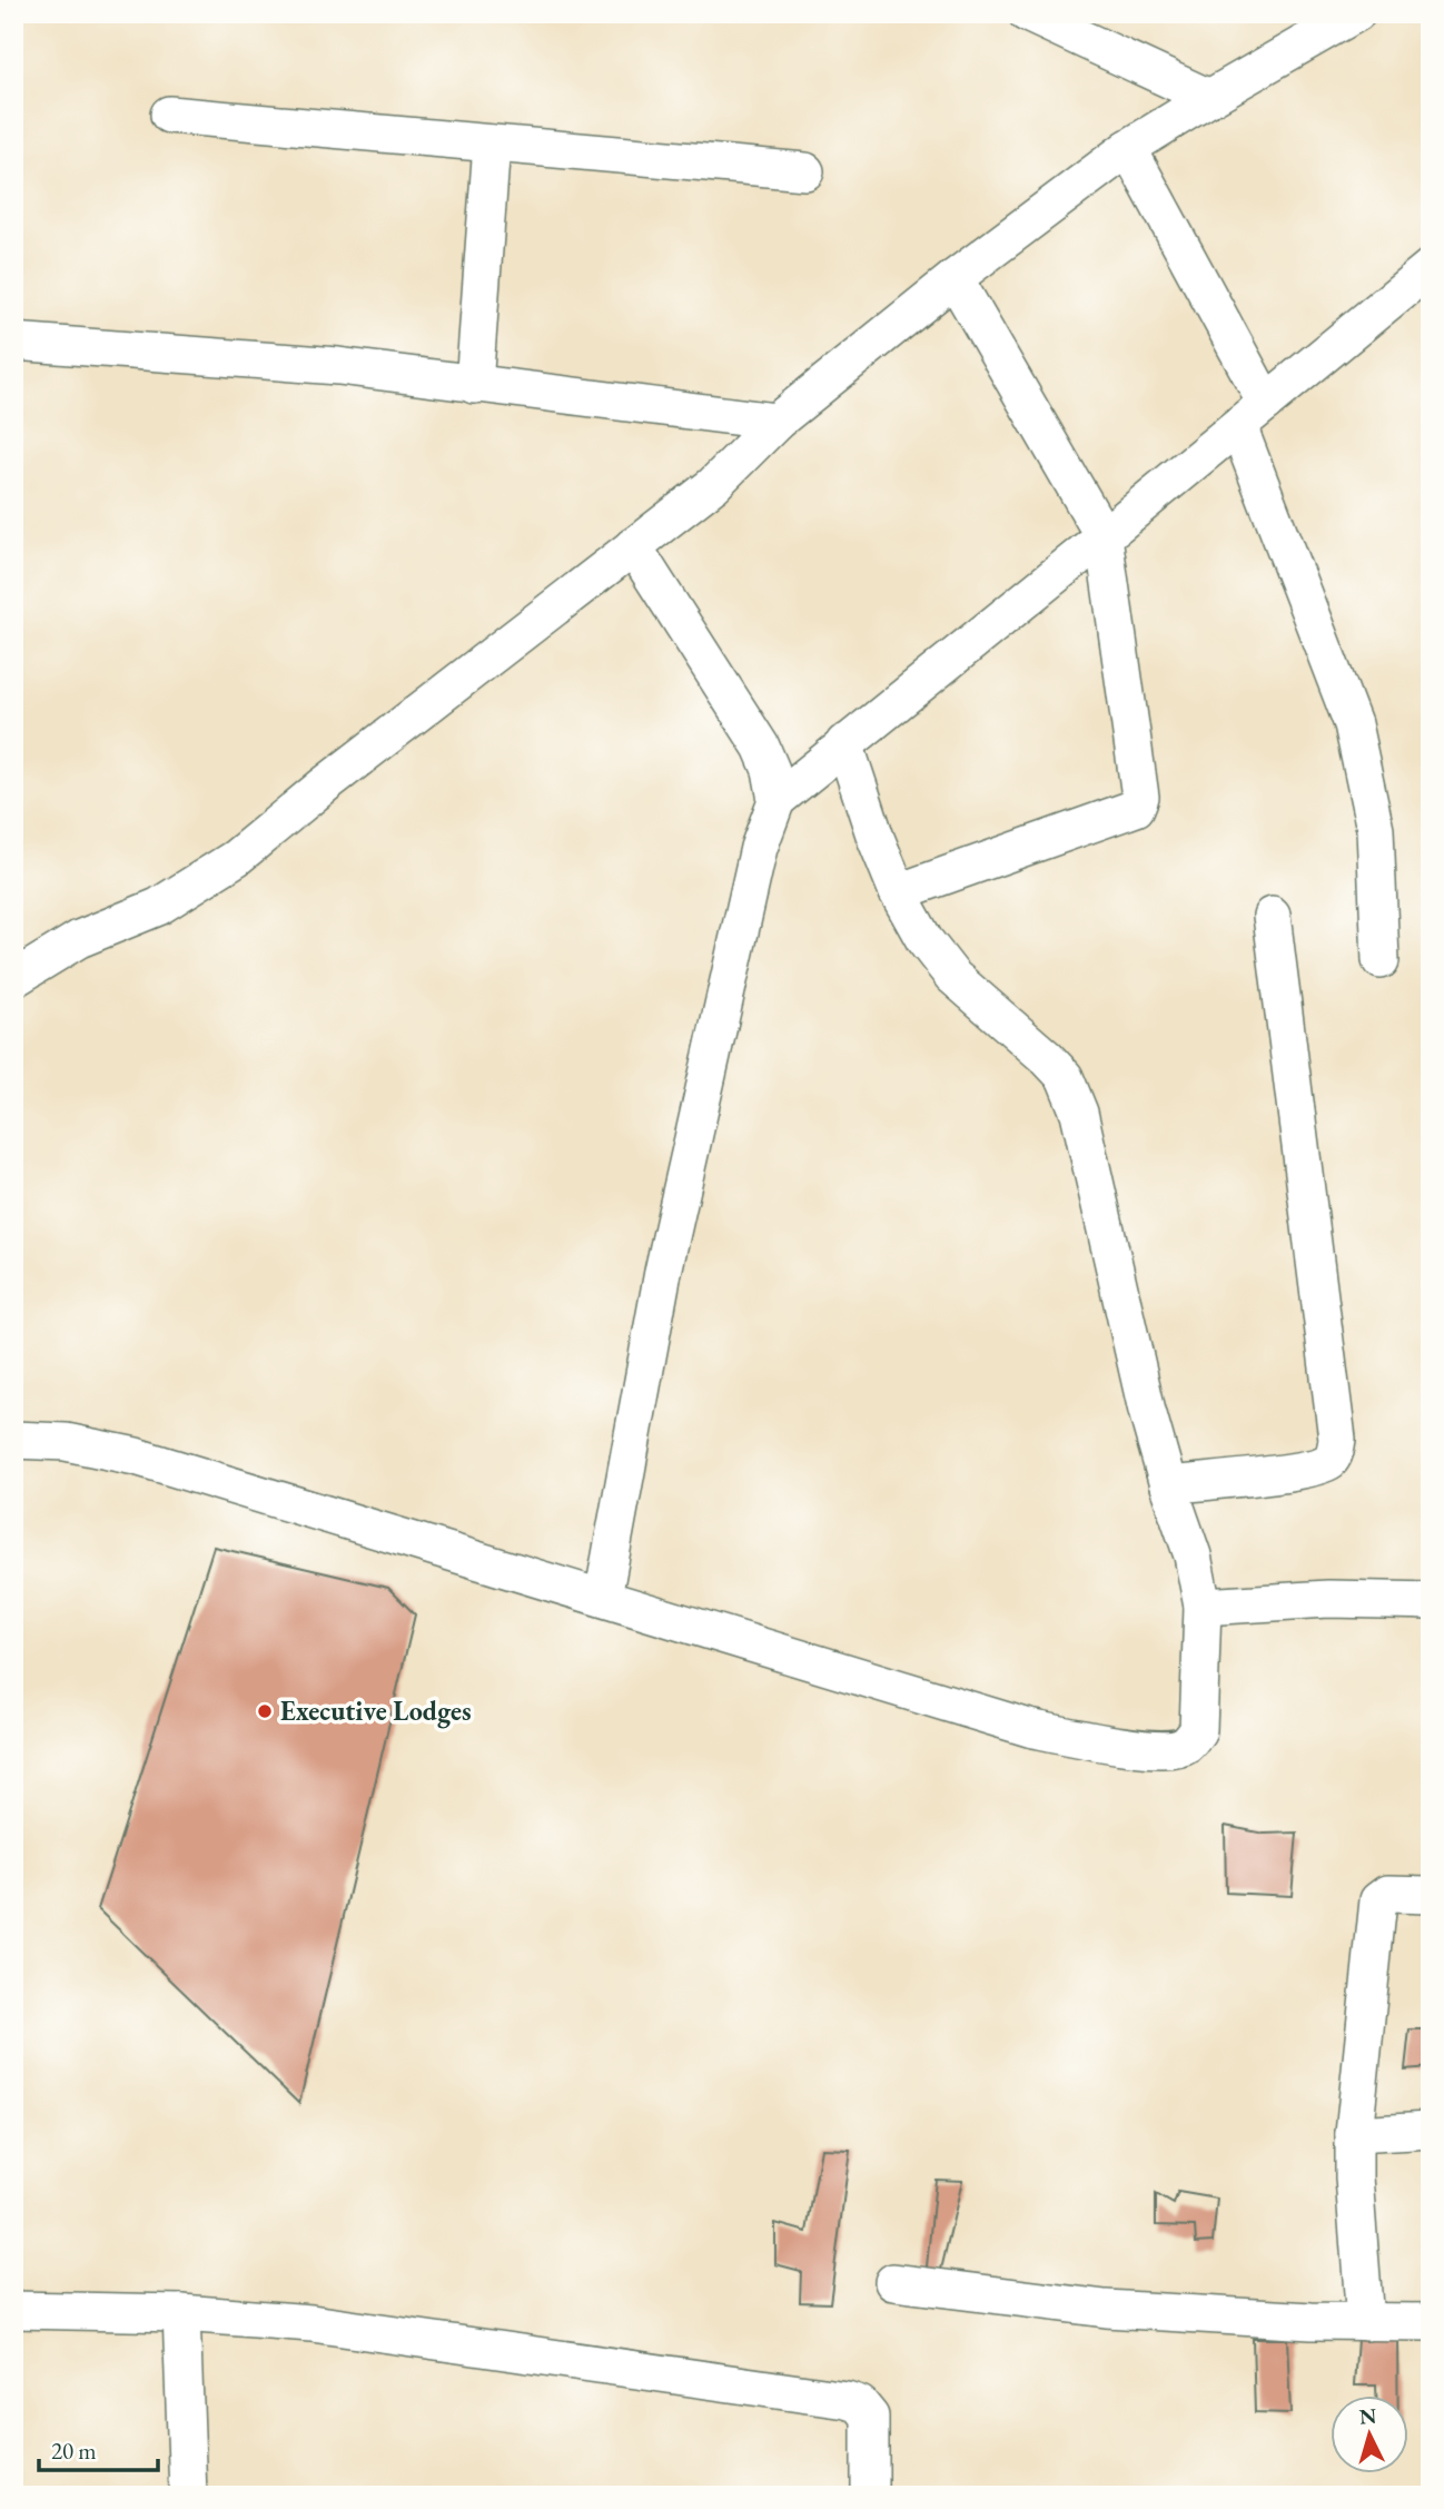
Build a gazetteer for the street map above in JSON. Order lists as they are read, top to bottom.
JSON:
{
  "places": ["Executive Lodges"],
  "scale_bar": "20 m",
  "north": "top"
}
